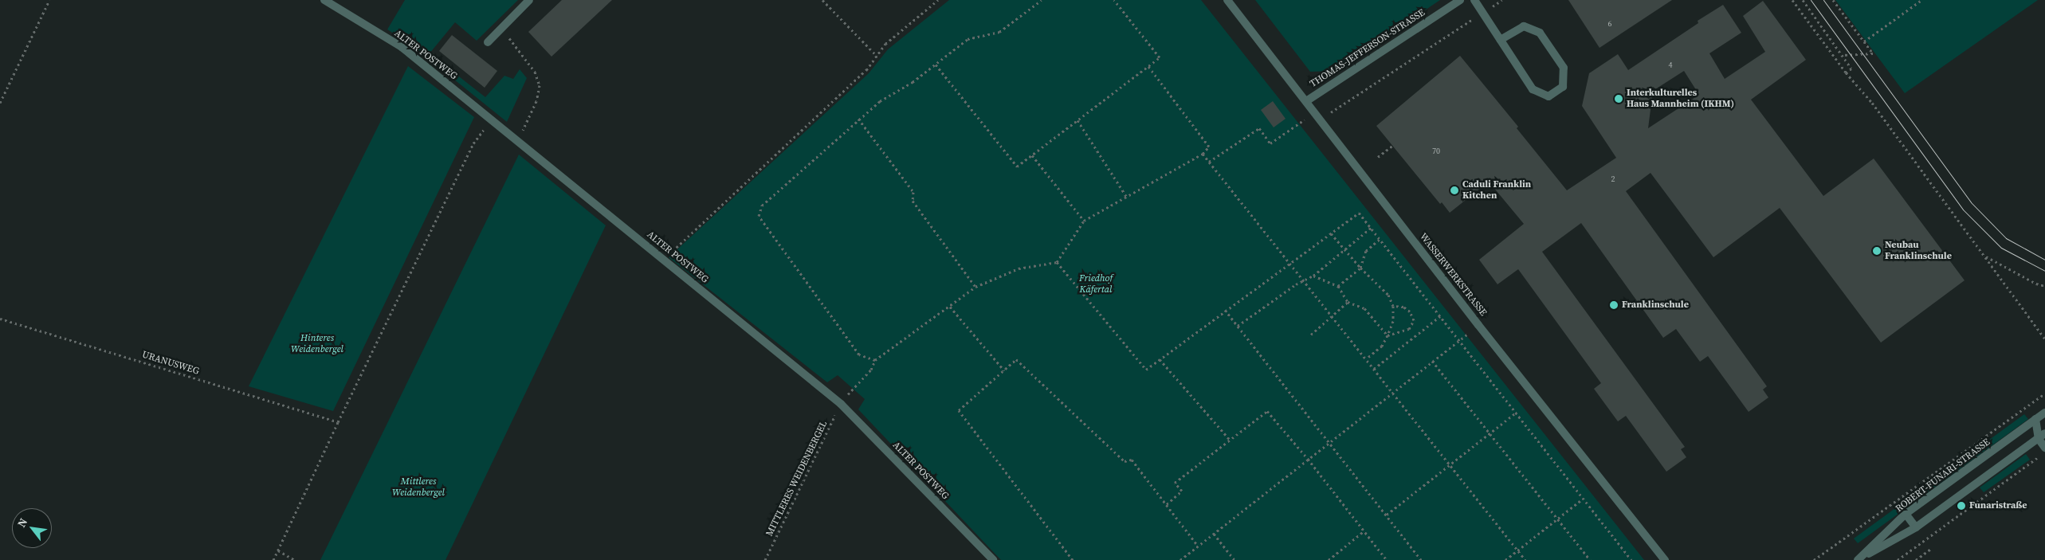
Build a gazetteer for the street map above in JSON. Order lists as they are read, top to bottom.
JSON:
{
  "streets": {
    "street": [
      "THOMAS-JEFFERSON-STRASSE",
      "ALTER POSTWEG",
      "WASSERWERKSTRASSE",
      "ROBERT-FUNARI-STRASSE"
    ],
    "path": ["URANUSWEG", "MITTLERES WEIDENBERGEL"]
  },
  "crossings": [
    ["THOMAS-JEFFERSON-STRASSE", "WASSERWERKSTRASSE"],
    ["ALTER POSTWEG", "MITTLERES WEIDENBERGEL"]
  ],
  "parks": ["Friedhof Käfertal", "Hinteres Weidenbergel", "Mittleres Weidenbergel"],
  "places": [
    "Interkulturelles Haus Mannheim (IKHM)",
    "Caduli Franklin Kitchen",
    "Neubau Franklinschule",
    "Franklinschule",
    "Funaristraße"
  ],
  "house_numbers": [
    "6",
    "4",
    "70",
    "2"
  ],
  "north": "top left"
}
